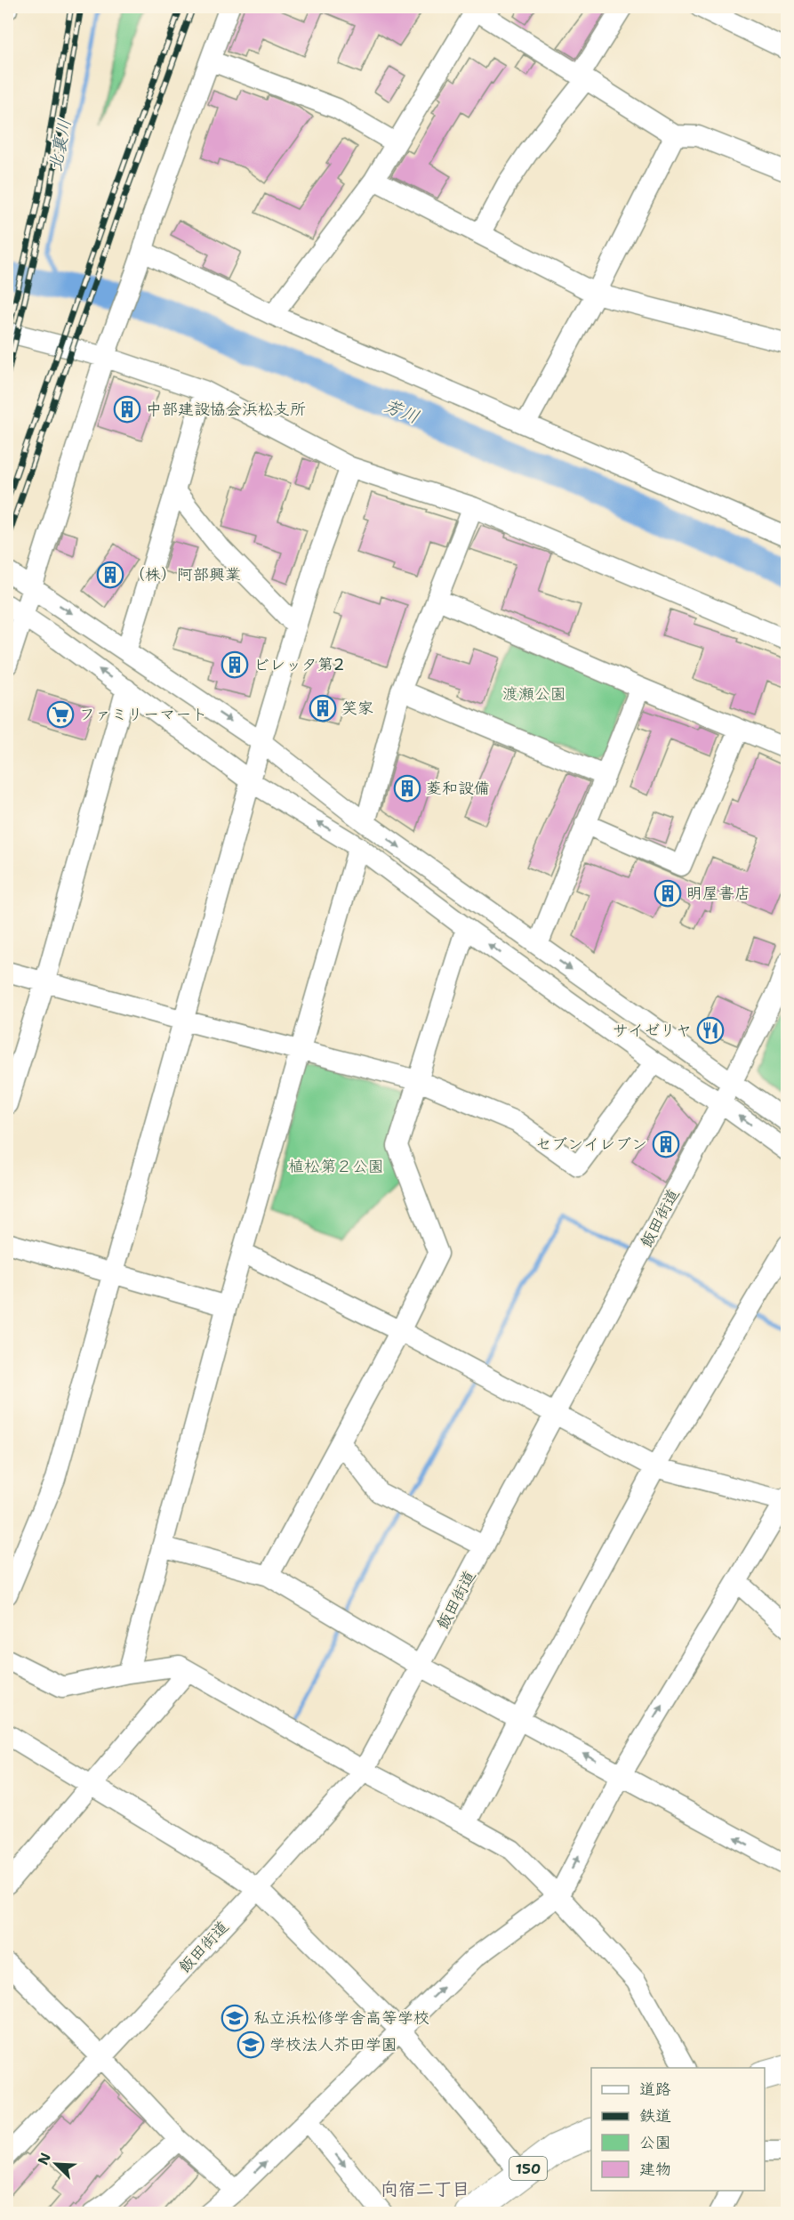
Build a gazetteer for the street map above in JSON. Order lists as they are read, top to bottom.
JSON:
{
  "streets": {
    "highway": ["150"],
    "street": ["飯田街道"]
  },
  "districts": ["向宿二丁目"],
  "water": ["北裏川", "芳川"],
  "parks": ["渡瀬公園", "植松第２公園"],
  "places": {
    "building": [
      "中部建設協会浜松支所",
      "（株）阿部興業",
      "ビレッタ第2",
      "笑家",
      "菱和設備",
      "明屋書店",
      "セブンイレブン"
    ],
    "supermarket": ["ファミリーマート"],
    "restaurant": ["サイゼリヤ"],
    "school or university": ["私立浜松修学舎高等学校", "学校法人芥田学園"]
  },
  "legend": [
    "道路",
    "鉄道",
    "公園",
    "建物"
  ],
  "north": "top left"
}
